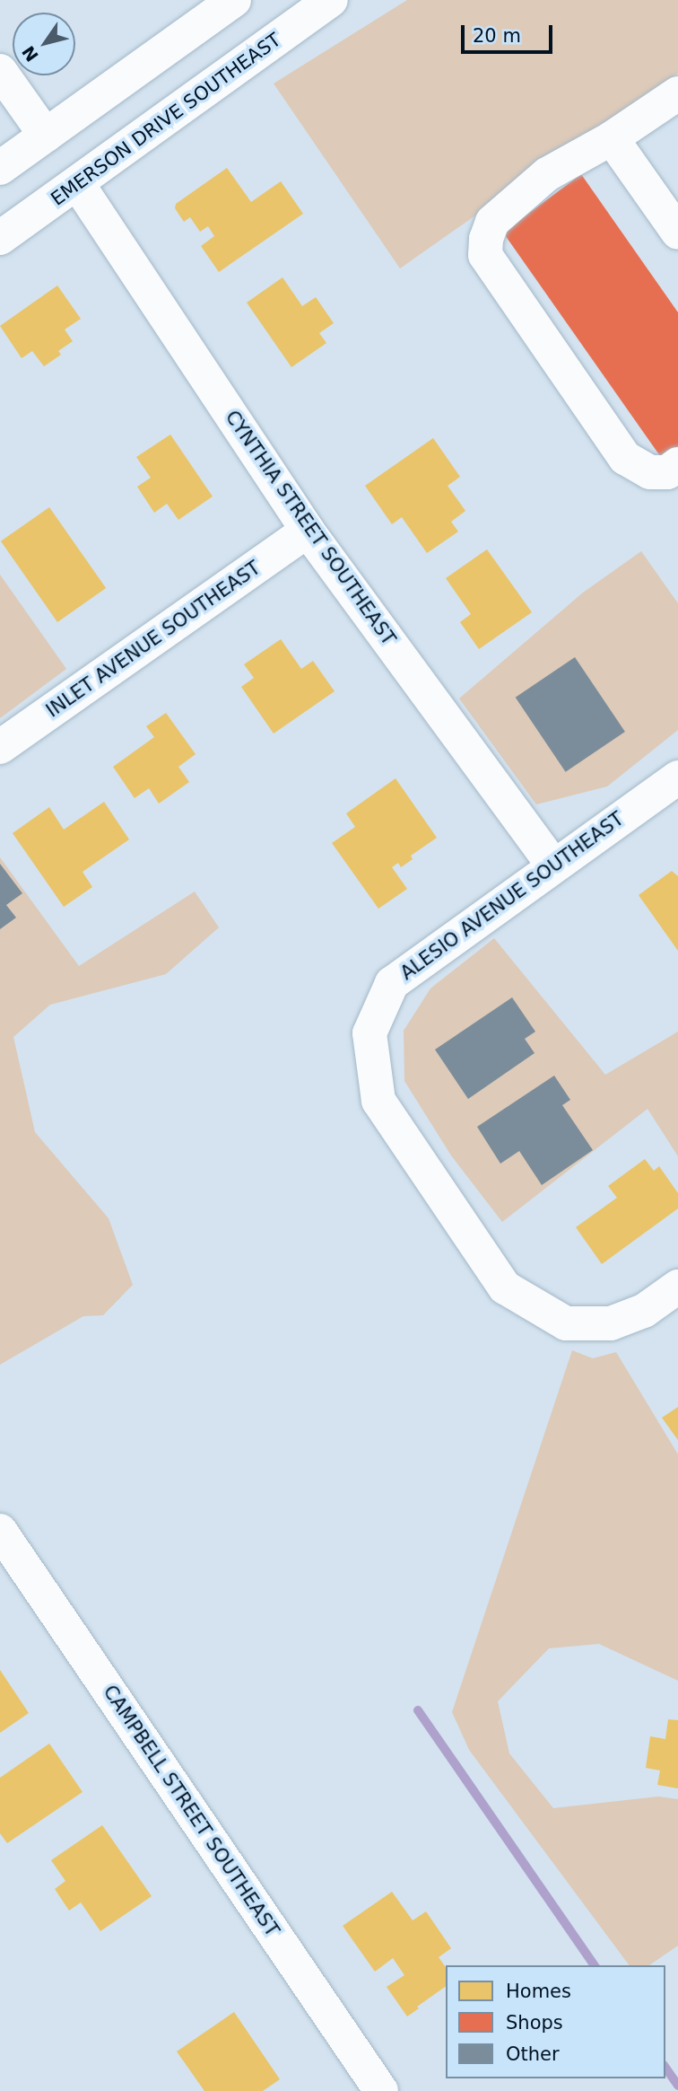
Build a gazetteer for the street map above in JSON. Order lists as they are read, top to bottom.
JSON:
{
  "streets": {
    "street": [
      "EMERSON DRIVE SOUTHEAST",
      "CYNTHIA STREET SOUTHEAST",
      "INLET AVENUE SOUTHEAST",
      "ALESIO AVENUE SOUTHEAST",
      "CAMPBELL STREET SOUTHEAST"
    ]
  },
  "crossings": [
    ["EMERSON DRIVE SOUTHEAST", "CYNTHIA STREET SOUTHEAST"],
    ["CYNTHIA STREET SOUTHEAST", "INLET AVENUE SOUTHEAST"],
    ["CYNTHIA STREET SOUTHEAST", "ALESIO AVENUE SOUTHEAST"]
  ],
  "legend": ["Homes", "Shops", "Other"],
  "scale_bar": "20 m",
  "north": "bottom left"
}
